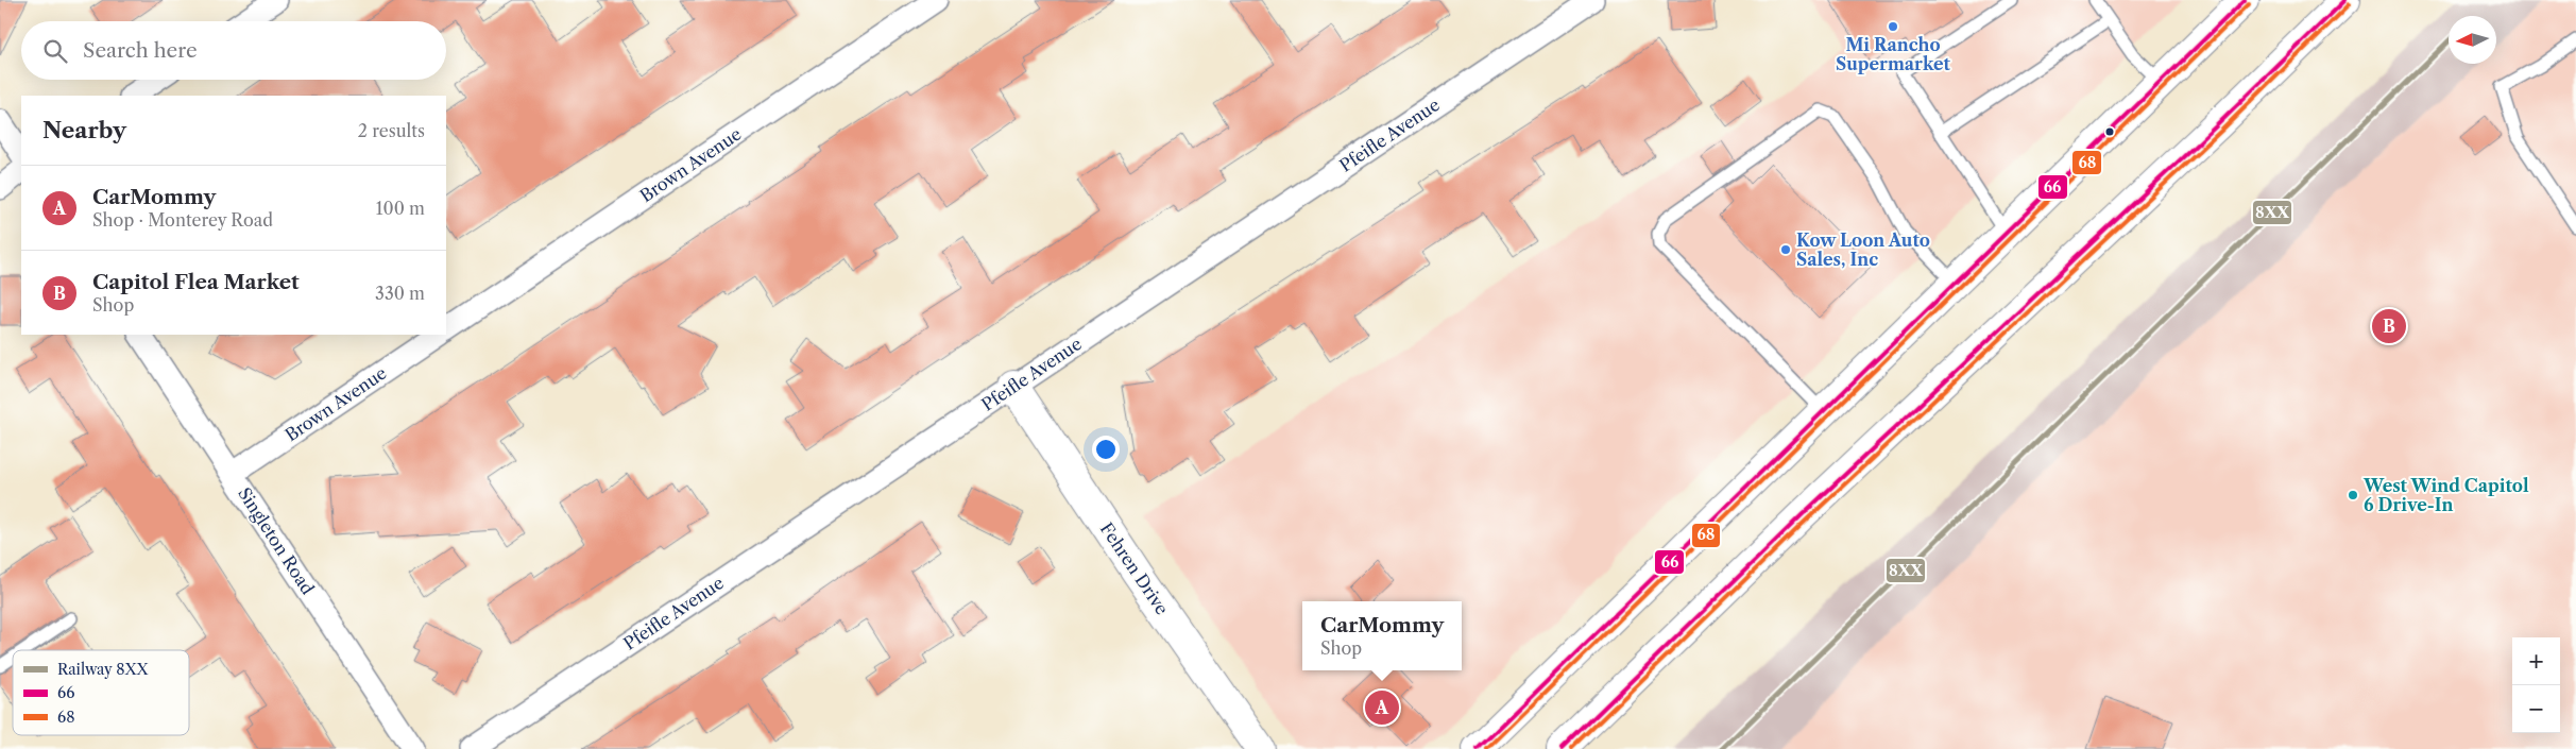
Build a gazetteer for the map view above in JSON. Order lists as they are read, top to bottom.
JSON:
{
  "streets": {
    "main road": ["Fehren Drive"],
    "street": ["Pfeifle Avenue", "Brown Avenue", "Singleton Road"]
  },
  "crossings": [
    ["Pfeifle Avenue", "Fehren Drive"],
    ["Brown Avenue", "Singleton Road"]
  ],
  "places": ["Mi Rancho Supermarket", "Kow Loon Auto Sales, Inc", "West Wind Capitol 6 Drive-In"],
  "lines": ["transit line 66", "transit line 68", "rail line 8XX"],
  "legend": ["Railway 8XX", "66", "68"],
  "north": "left",
  "page": {
    "search": "Search here",
    "heading": ["Nearby", "2 results"],
    "list": [
      {
        "mark": "A",
        "name": "CarMommy",
        "note": "Shop · Monterey Road",
        "value": "100 m"
      },
      {
        "mark": "B",
        "name": "Capitol Flea Market",
        "note": "Shop",
        "value": "330 m"
      }
    ],
    "pins": ["B", "A"],
    "popup": ["CarMommy", "Shop"],
    "map_buttons": ["+", "−"]
  }
}
